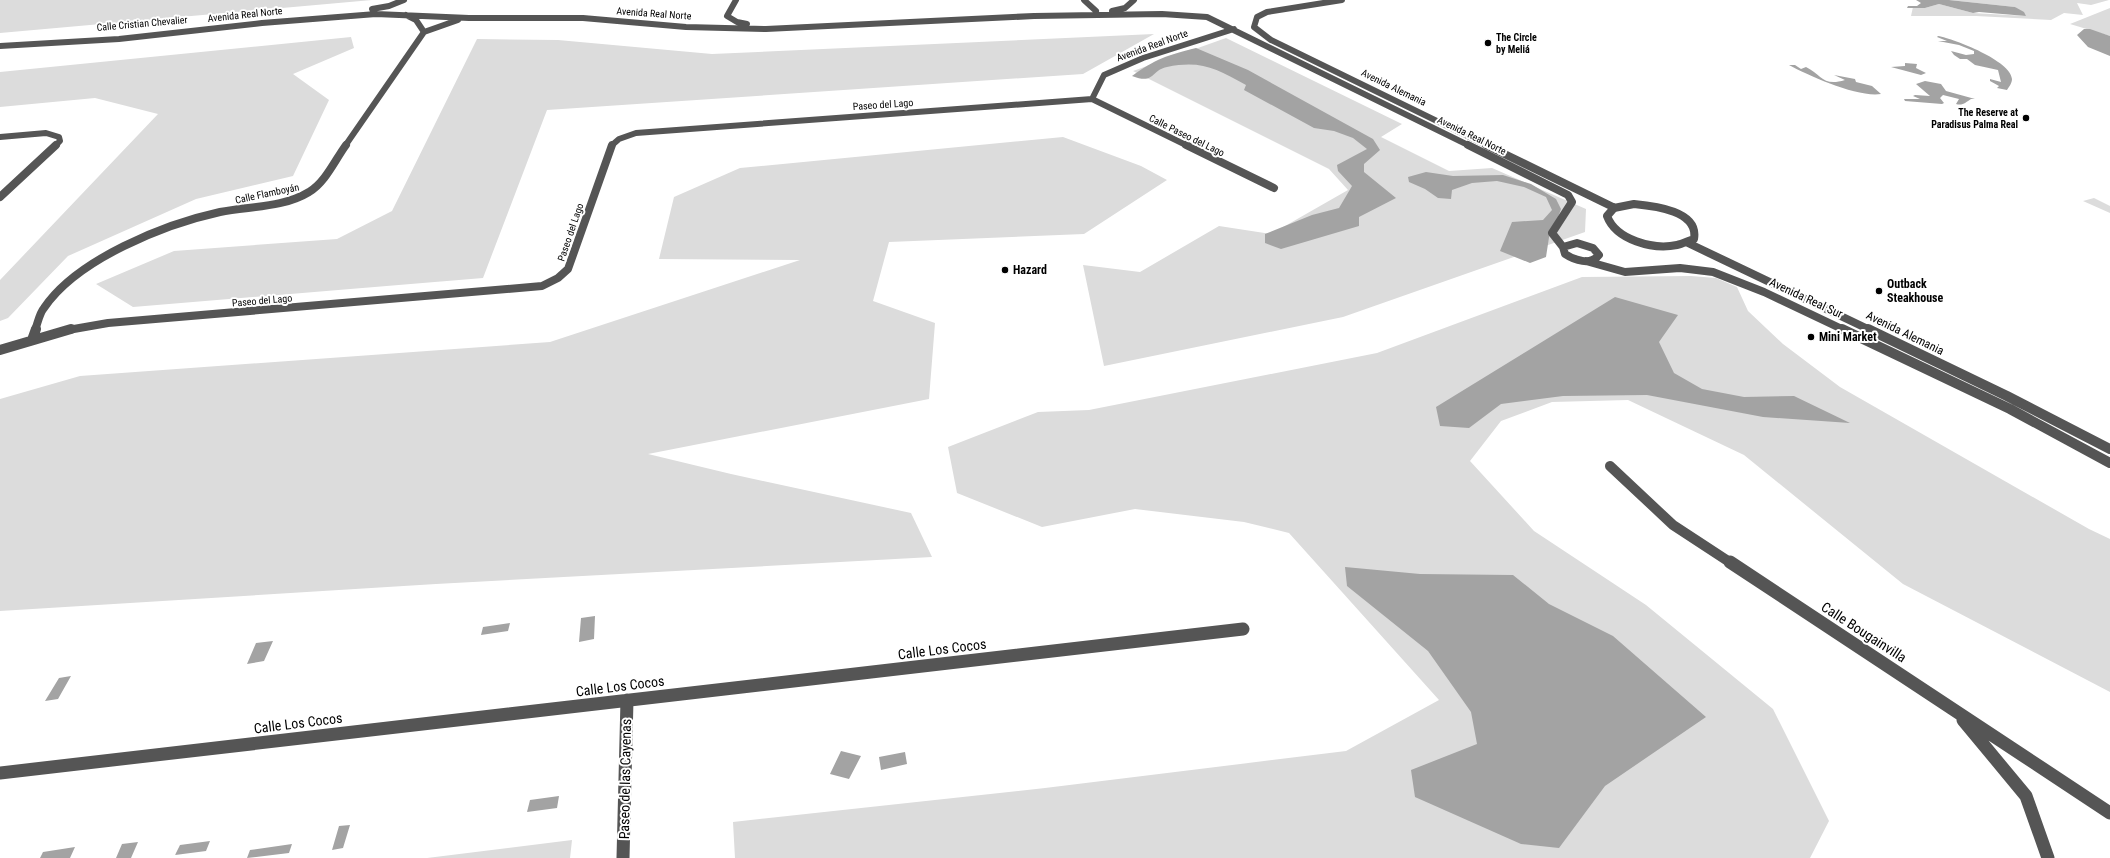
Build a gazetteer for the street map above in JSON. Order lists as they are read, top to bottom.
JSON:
{
  "streets": {
    "street": [
      "Avenida Real Norte",
      "Calle Cristian Chevalier",
      "Avenida Alemania",
      "Paseo del Lago",
      "Calle Paseo del Lago",
      "Calle Flamboyán",
      "Avenida Real Sur",
      "Calle Bougainvilla",
      "Calle Los Cocos",
      "Paseo de las Cayenas"
    ]
  },
  "crossings": [
    ["Avenida Real Norte", "Paseo del Lago"],
    ["Avenida Real Norte", "Calle Paseo del Lago"],
    ["Paseo del Lago", "Calle Paseo del Lago"],
    ["Paseo del Lago", "Calle Flamboyán"],
    ["Calle Los Cocos", "Paseo de las Cayenas"]
  ],
  "places": [
    "The Circle by Meliá",
    "The Reserve at Paradisus Palma Real",
    "Hazard",
    "Outback Steakhouse",
    "Mini Market"
  ]
}
